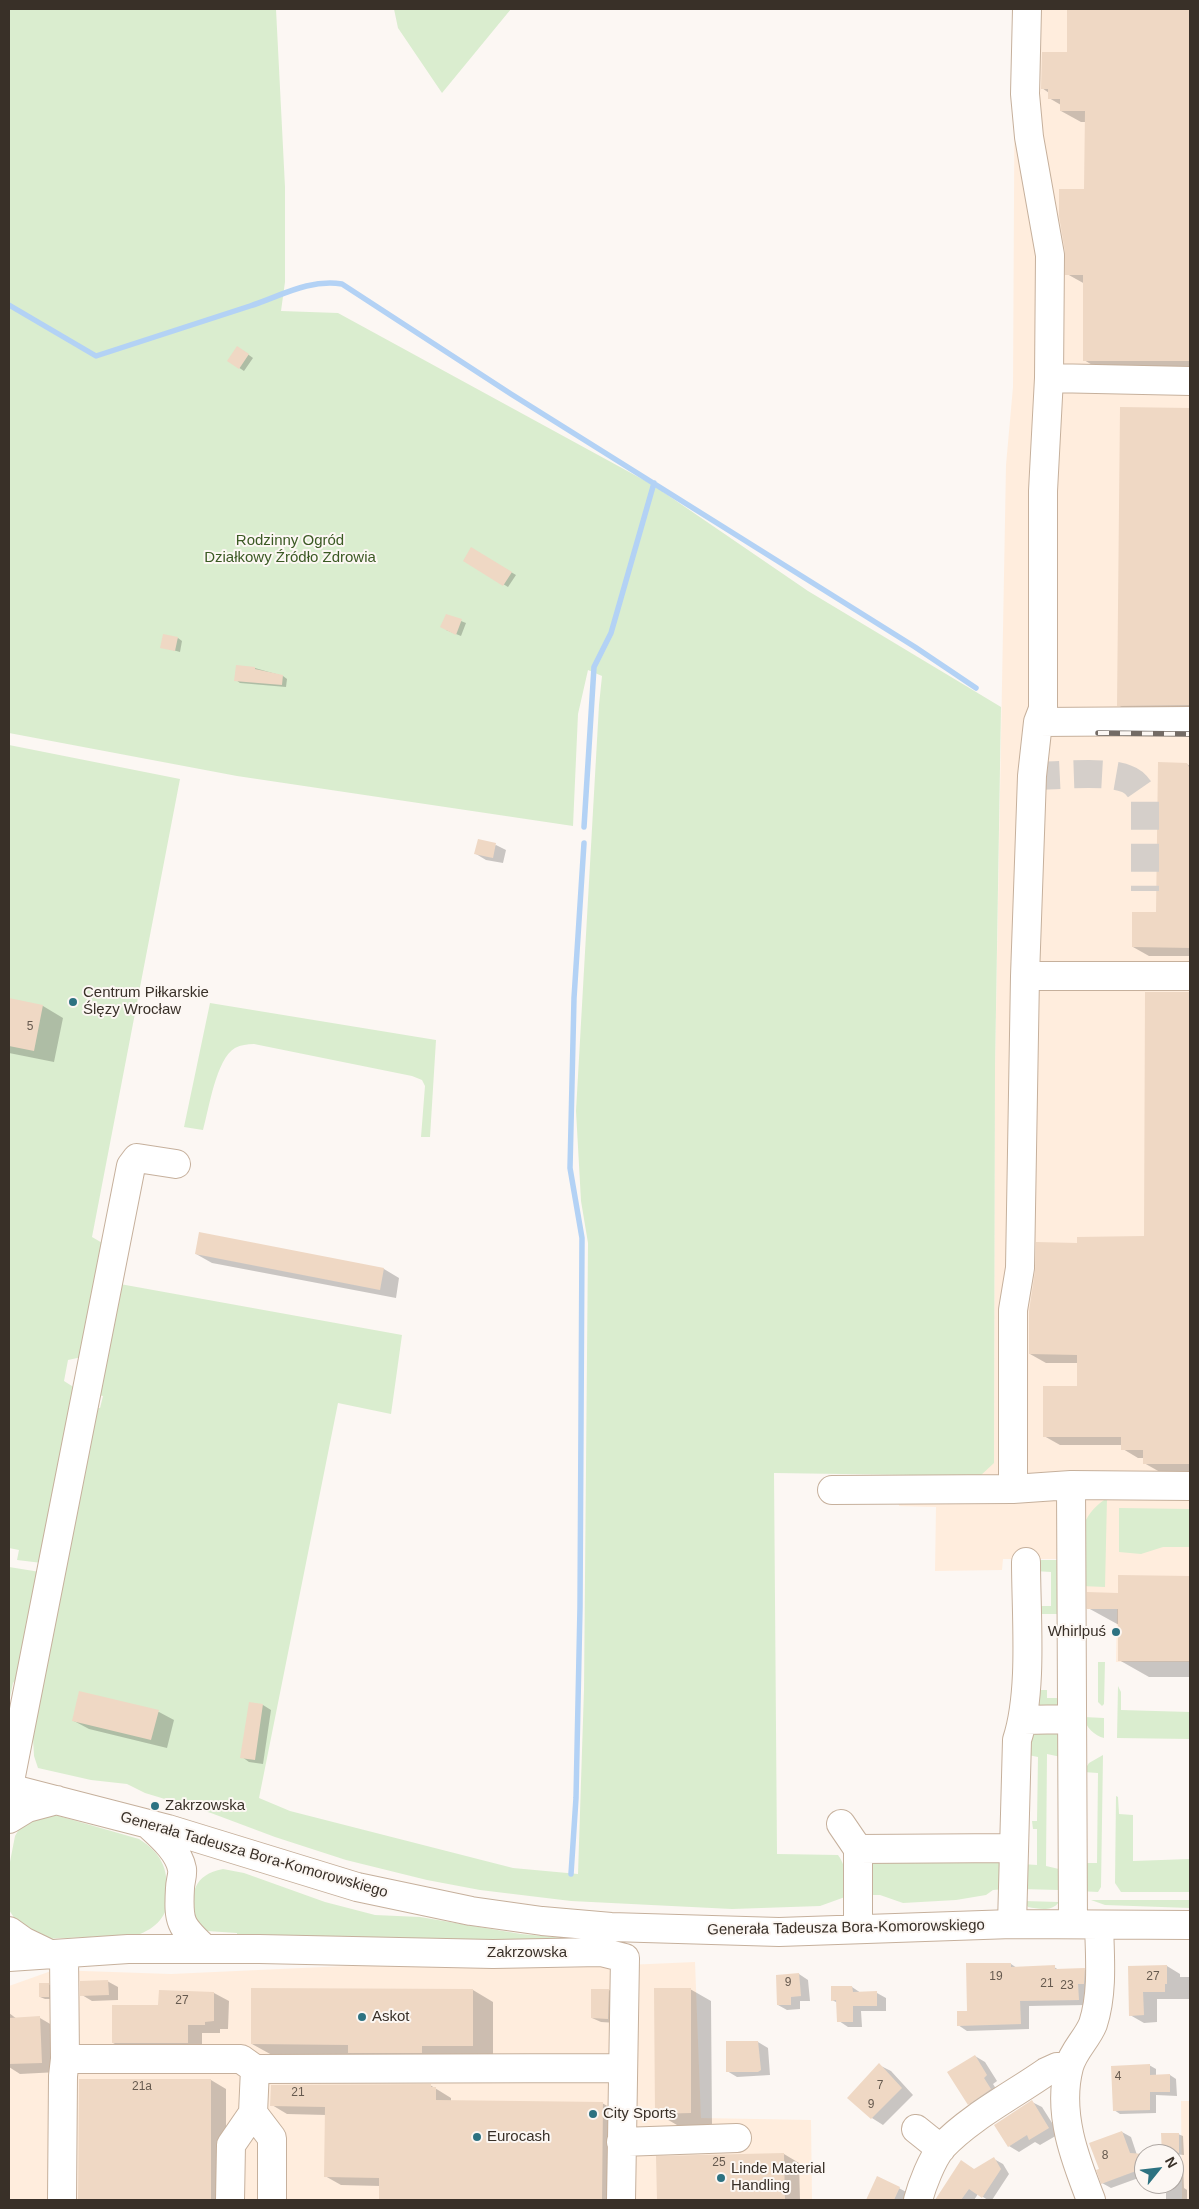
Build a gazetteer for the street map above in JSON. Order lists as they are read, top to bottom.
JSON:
{
  "streets": {
    "street": ["Generała Tadeusza Bora-Komorowskiego", "Zakrzowska"]
  },
  "parks": ["Rodzinny Ogród Działkowy Źródło Zdrowia"],
  "places": [
    "Centrum Piłkarskie Ślęzy Wrocław",
    "Whirlpuś",
    "Zakrzowska",
    "Askot",
    "City Sports",
    "Eurocash",
    "Linde Material Handling"
  ],
  "house_numbers": [
    "5",
    "19",
    "27",
    "9",
    "21",
    "23",
    "27",
    "4",
    "7",
    "21a",
    "21",
    "9",
    "8",
    "25"
  ],
  "north": "top right"
}
